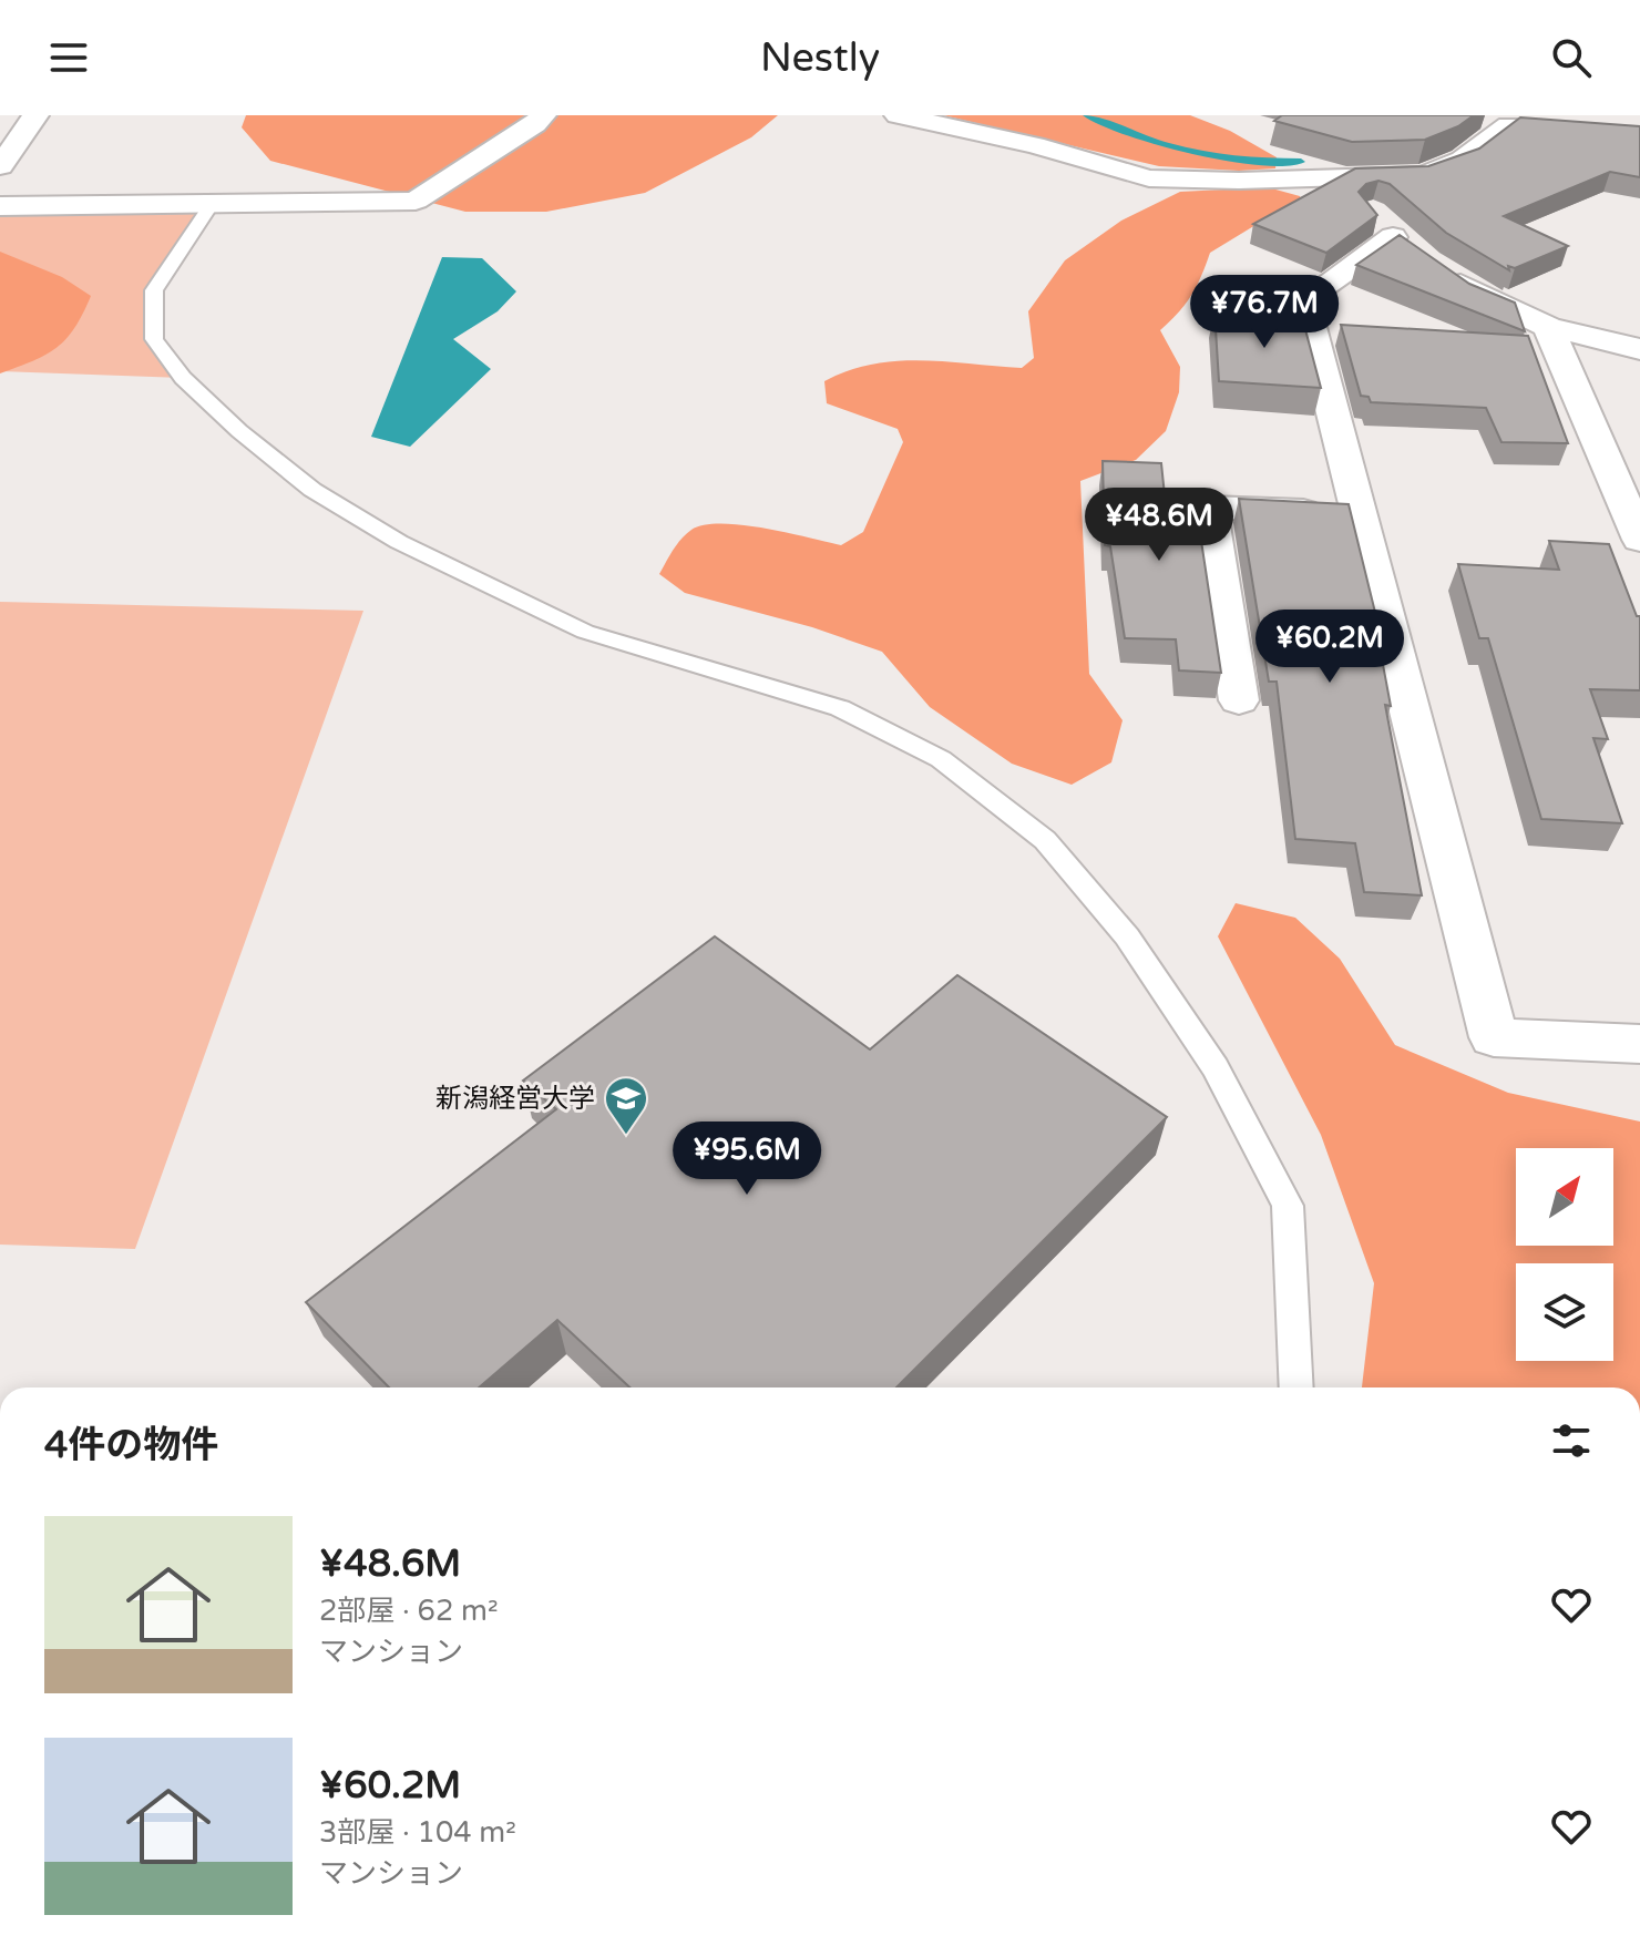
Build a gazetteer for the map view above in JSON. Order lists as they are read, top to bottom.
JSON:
{
  "places": {
    "school or university": ["新潟経営大学"]
  },
  "north": "top right",
  "page": {
    "header": "Nestly",
    "price": [
      "¥76.7M",
      "¥48.6M",
      "¥60.2M",
      "¥95.6M"
    ],
    "heading": "4件の物件",
    "list": [
      {
        "name": "¥48.6M",
        "note": "2部屋 · 62 m² · マンション"
      },
      {
        "name": "¥60.2M",
        "note": "3部屋 · 104 m² · マンション"
      }
    ]
  }
}
